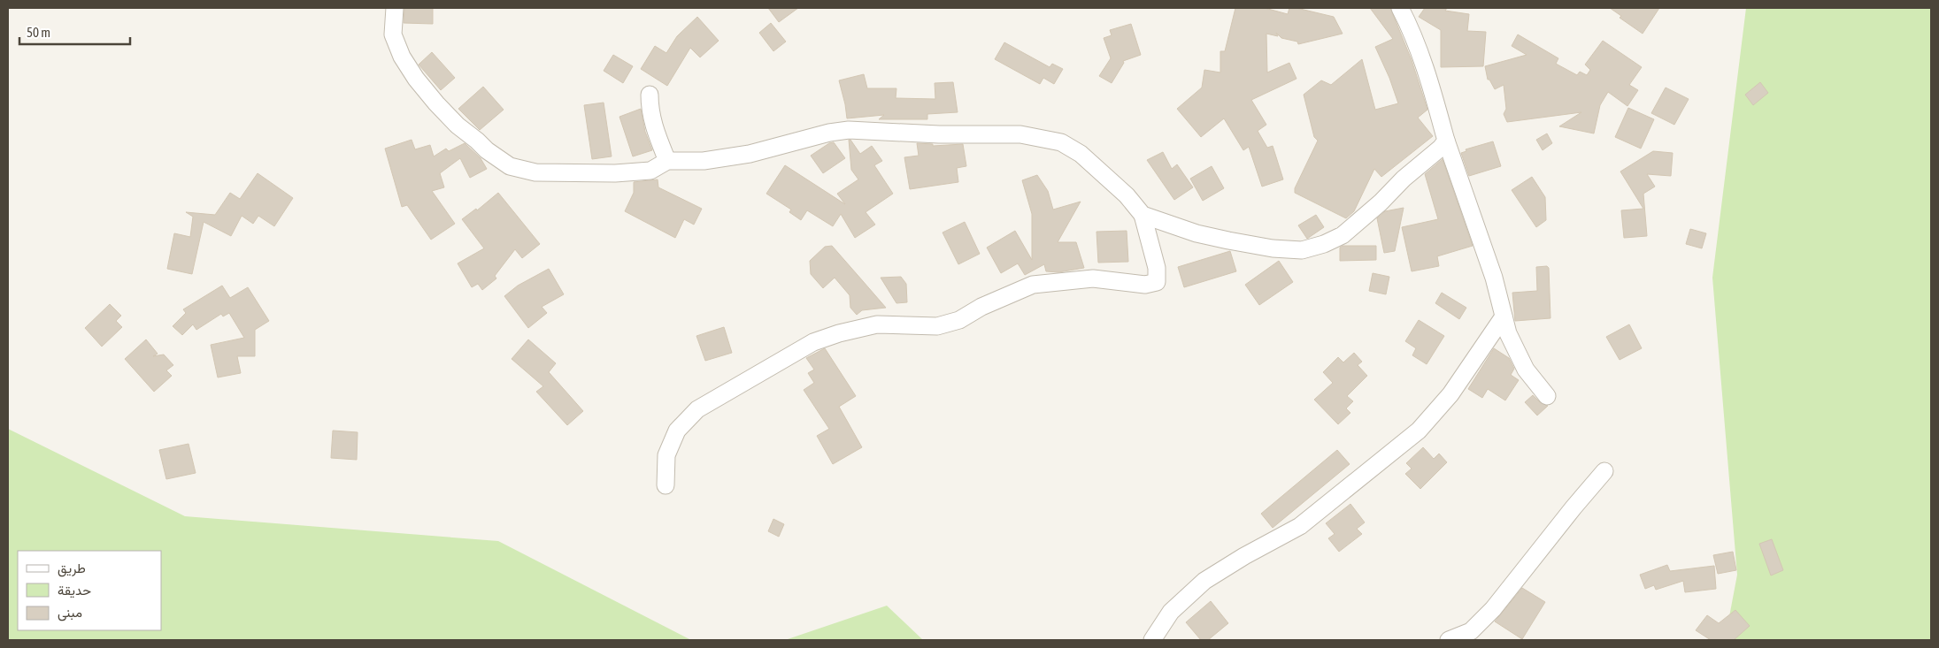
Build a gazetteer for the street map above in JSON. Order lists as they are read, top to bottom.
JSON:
{
  "legend": ["طريق", "حديقة", "مبنى"],
  "scale_bar": "50 m"
}
